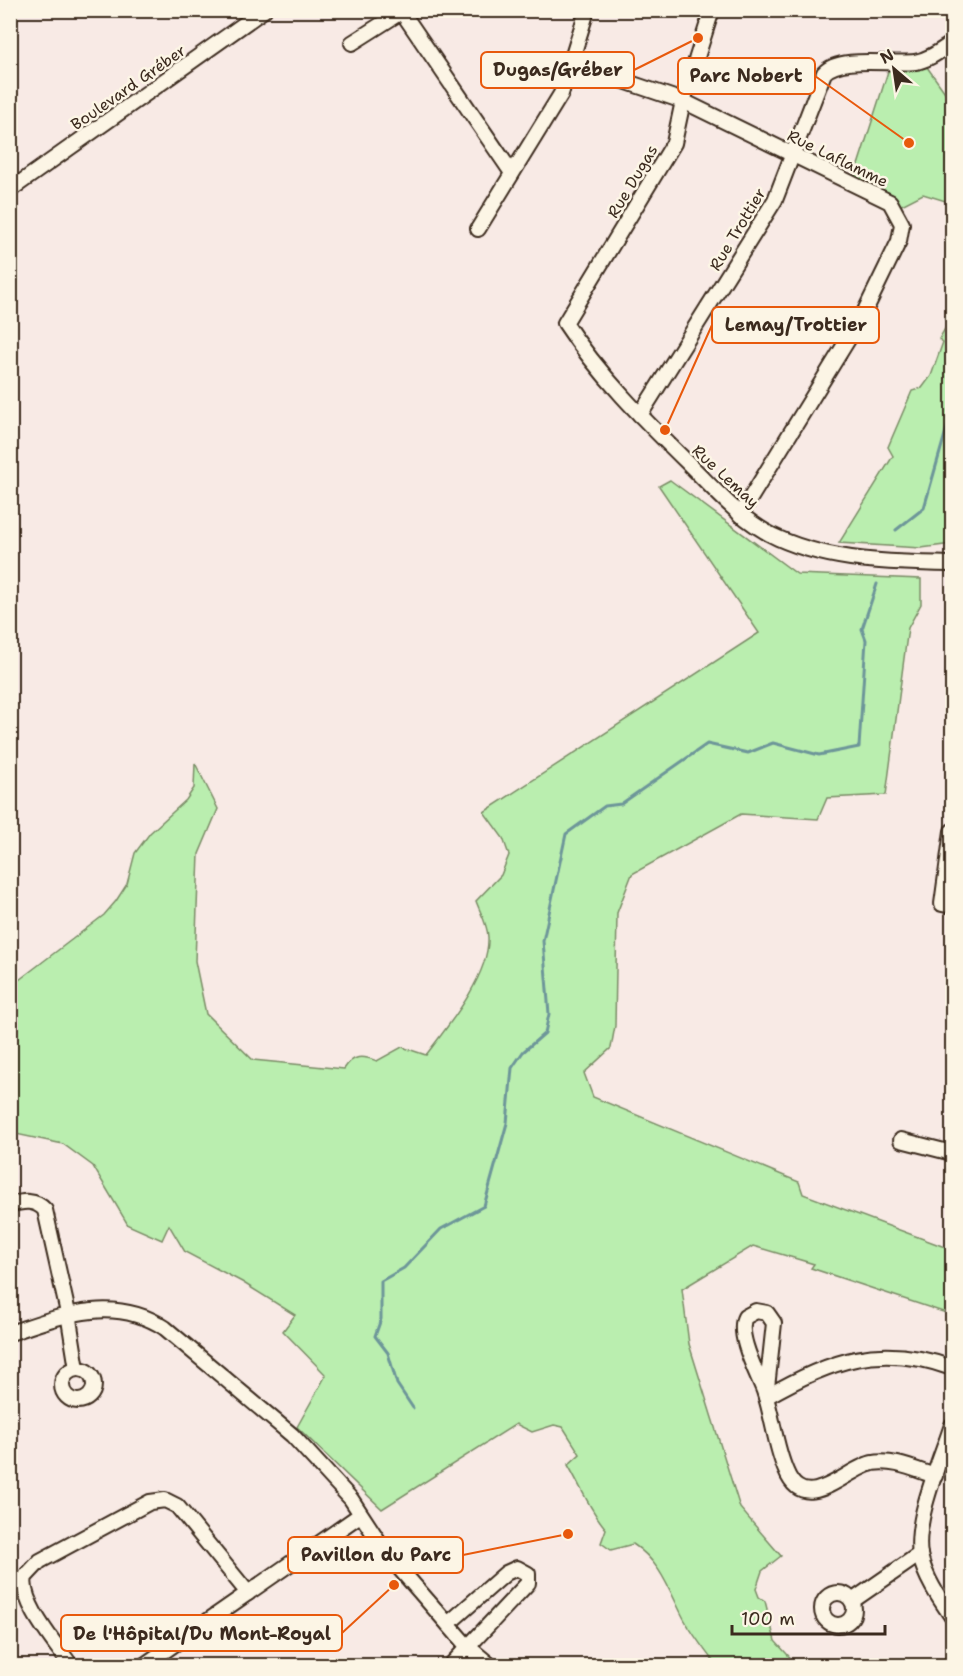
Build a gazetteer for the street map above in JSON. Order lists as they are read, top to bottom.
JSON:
{
  "streets": {
    "street": [
      "Boulevard Gréber",
      "Rue Laflamme",
      "Rue Dugas",
      "Rue Trottier",
      "Rue Lemay"
    ]
  },
  "crossings": [
    ["Rue Laflamme", "Rue Dugas"],
    ["Rue Laflamme", "Rue Trottier"],
    ["Rue Laflamme", "Rue Lemay"],
    ["Rue Dugas", "Rue Lemay"],
    ["Rue Trottier", "Rue Lemay"]
  ],
  "places": [
    "Dugas/Gréber",
    "Parc Nobert",
    "Lemay/Trottier",
    "Pavillon du Parc",
    "De l'Hôpital/Du Mont-Royal"
  ],
  "scale_bar": "100 m",
  "north": "top left"
}
